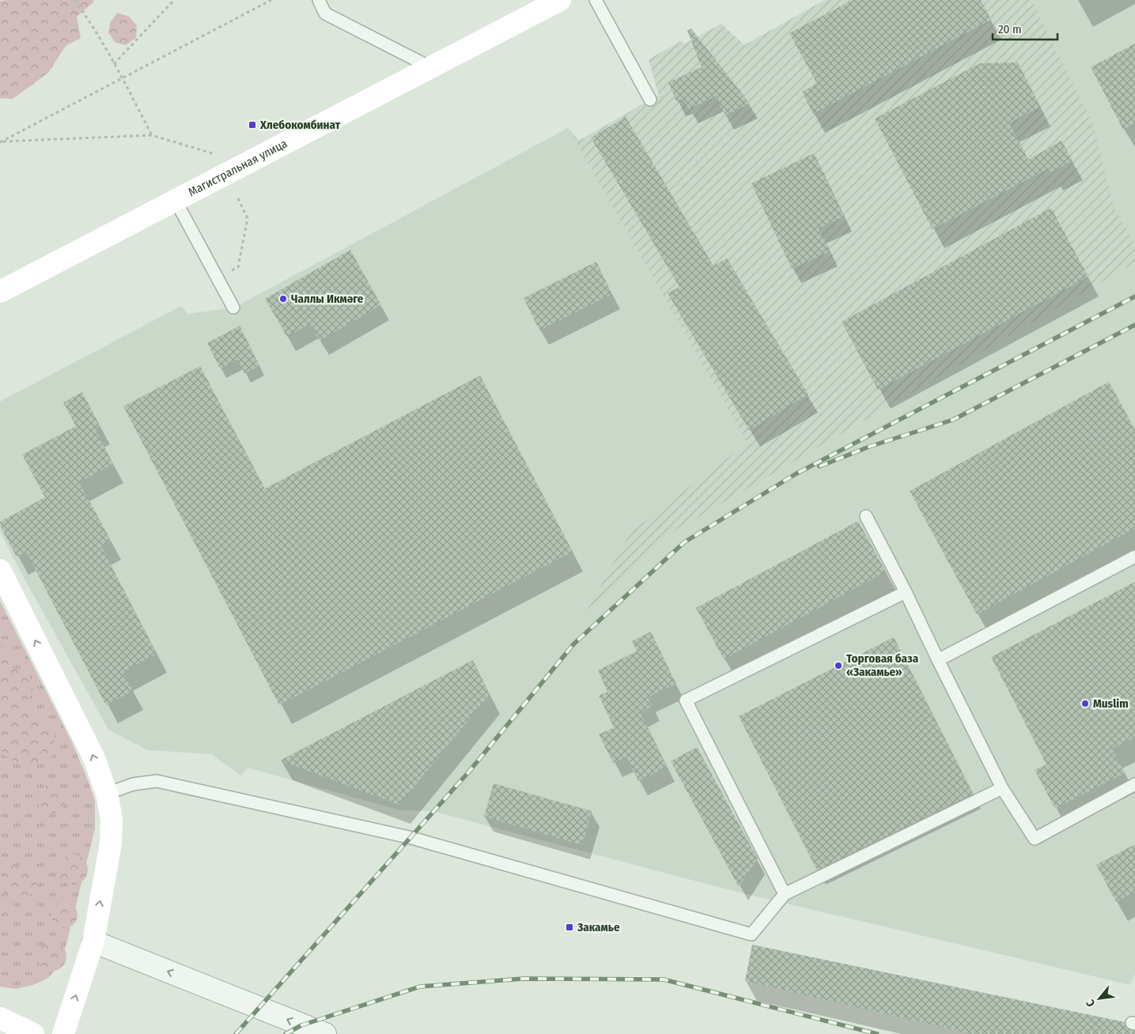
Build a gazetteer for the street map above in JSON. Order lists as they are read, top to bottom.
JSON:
{
  "streets": {
    "main road": ["Магистральная улица"]
  },
  "places": {
    "transit": ["Хлебокомбинат", "Закамье"],
    "other": ["Чаллы Икмәге", "Торговая база «Закамье»", "Muslim"]
  },
  "scale_bar": "20 m",
  "north": "bottom left"
}
